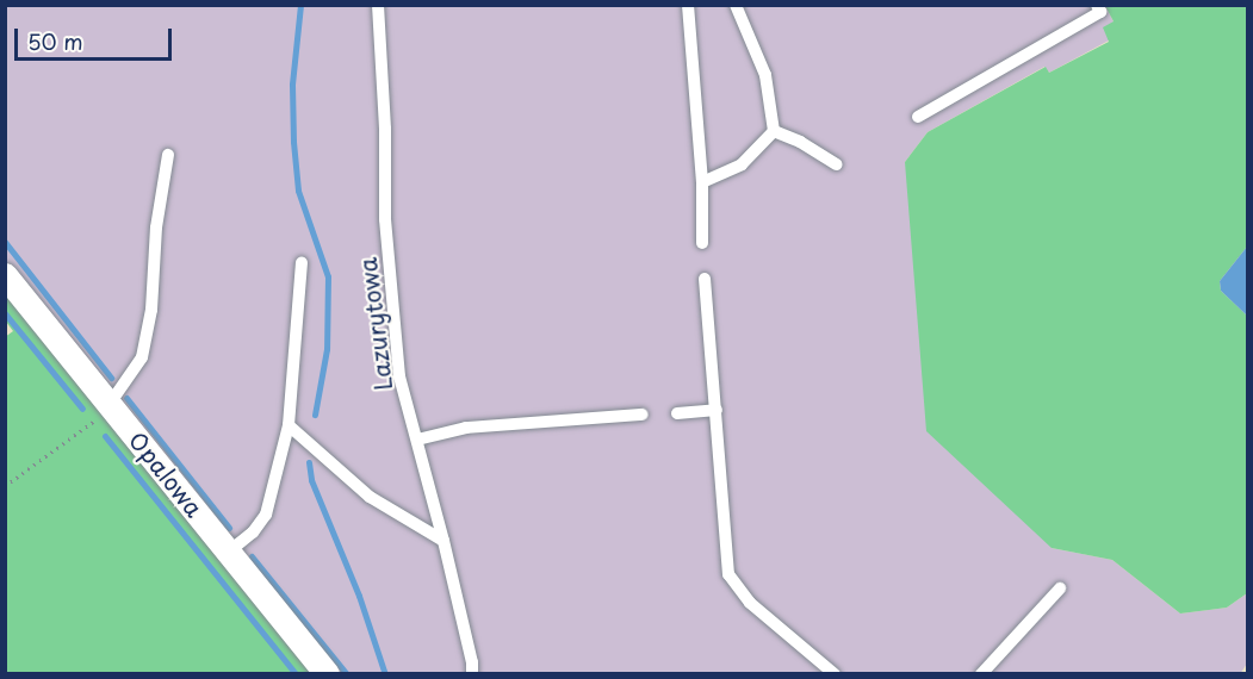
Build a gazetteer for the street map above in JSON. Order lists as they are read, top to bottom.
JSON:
{
  "streets": {
    "street": ["Opalowa"],
    "lane": ["Lazurytowa"]
  },
  "scale_bar": "50 m"
}
